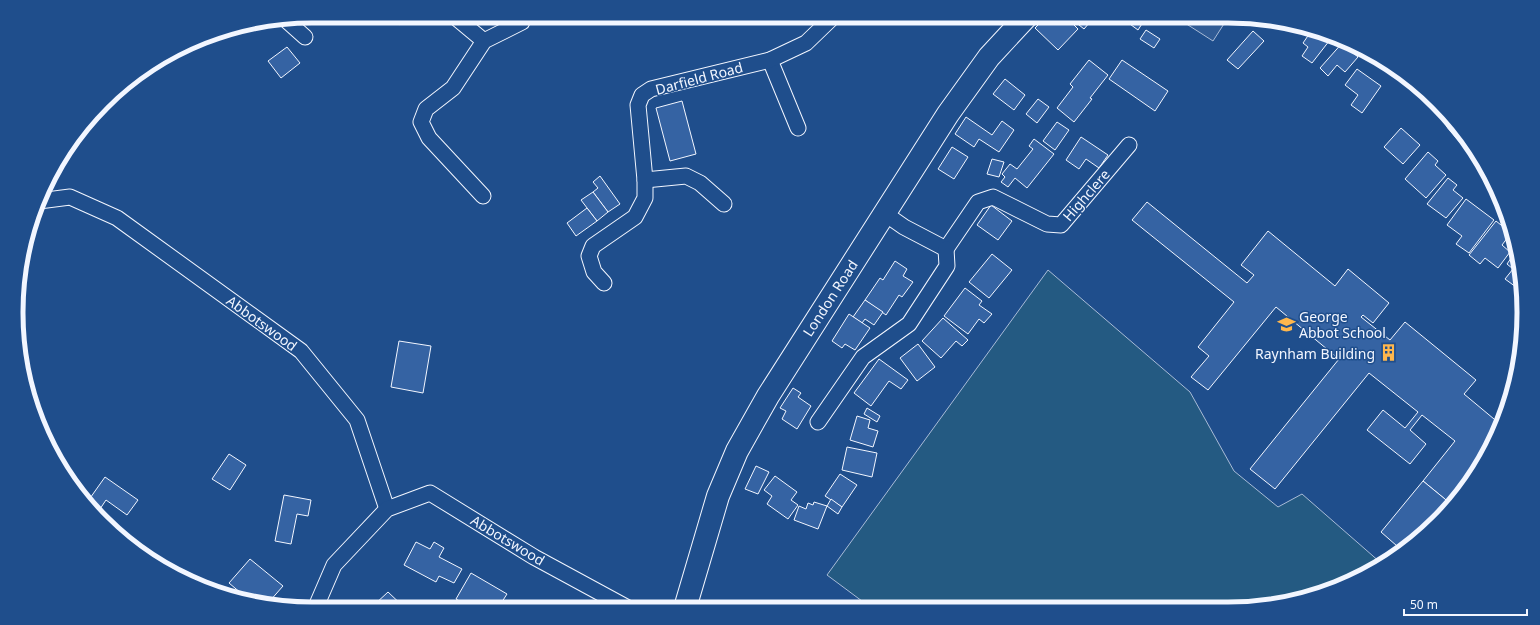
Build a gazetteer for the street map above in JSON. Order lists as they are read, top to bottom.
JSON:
{
  "streets": {
    "main road": ["London Road"],
    "street": ["Darfield Road", "Highclere", "Abbotswood"]
  },
  "places": {
    "school or university": ["George Abbot School"],
    "building": ["Raynham Building"]
  },
  "scale_bar": "50 m"
}
